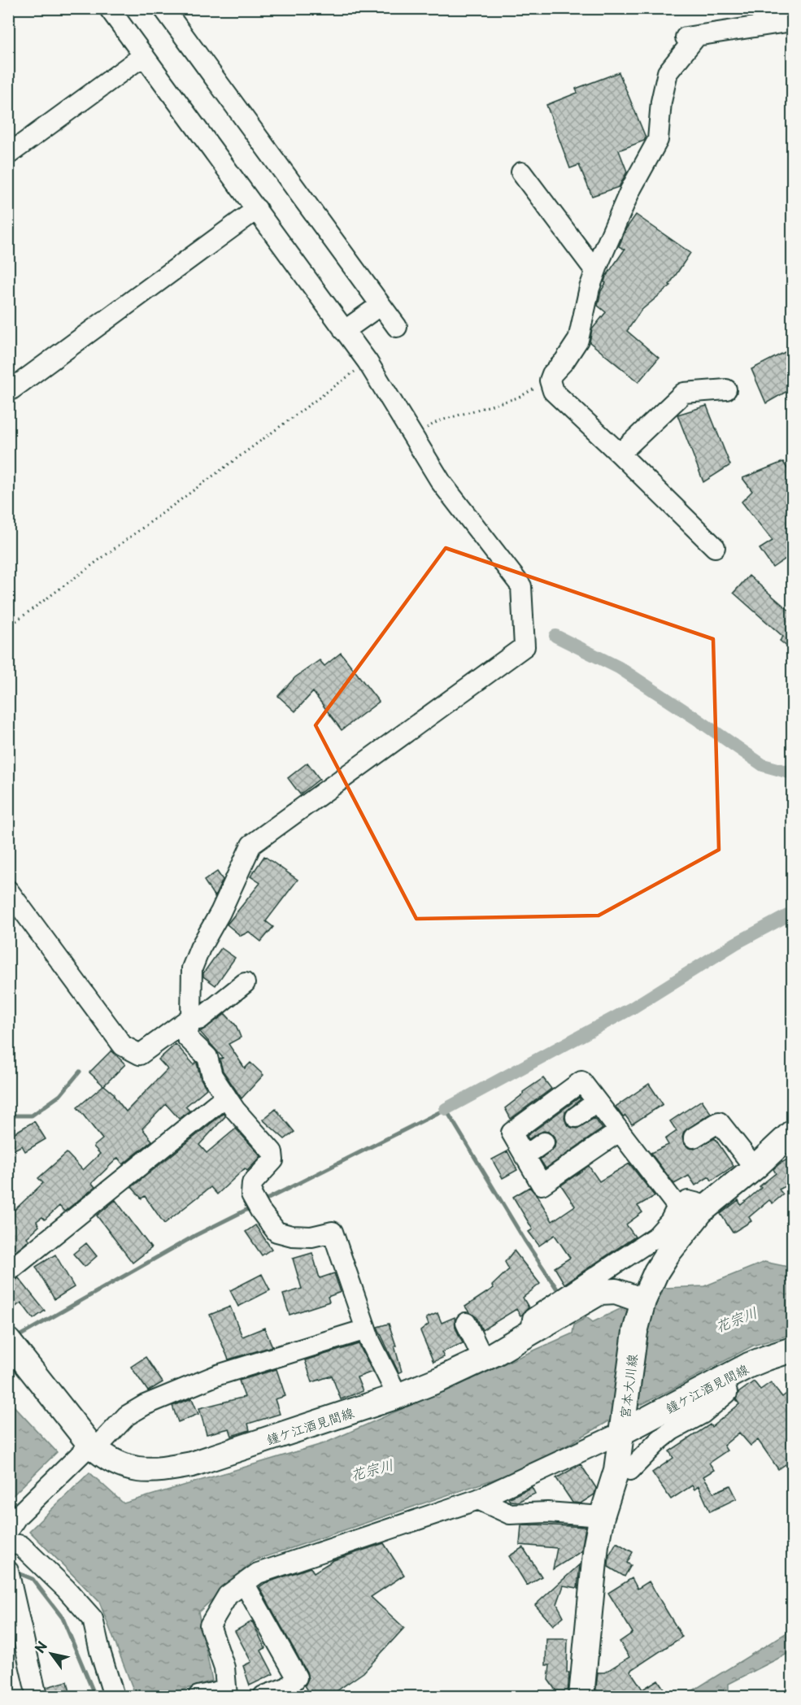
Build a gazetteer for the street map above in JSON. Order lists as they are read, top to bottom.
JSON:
{
  "streets": {
    "main road": ["宮本大川線", "鐘ケ江酒見間線"]
  },
  "crossings": [
    ["宮本大川線", "鐘ケ江酒見間線"]
  ],
  "water": ["花宗川"],
  "north": "top left"
}
